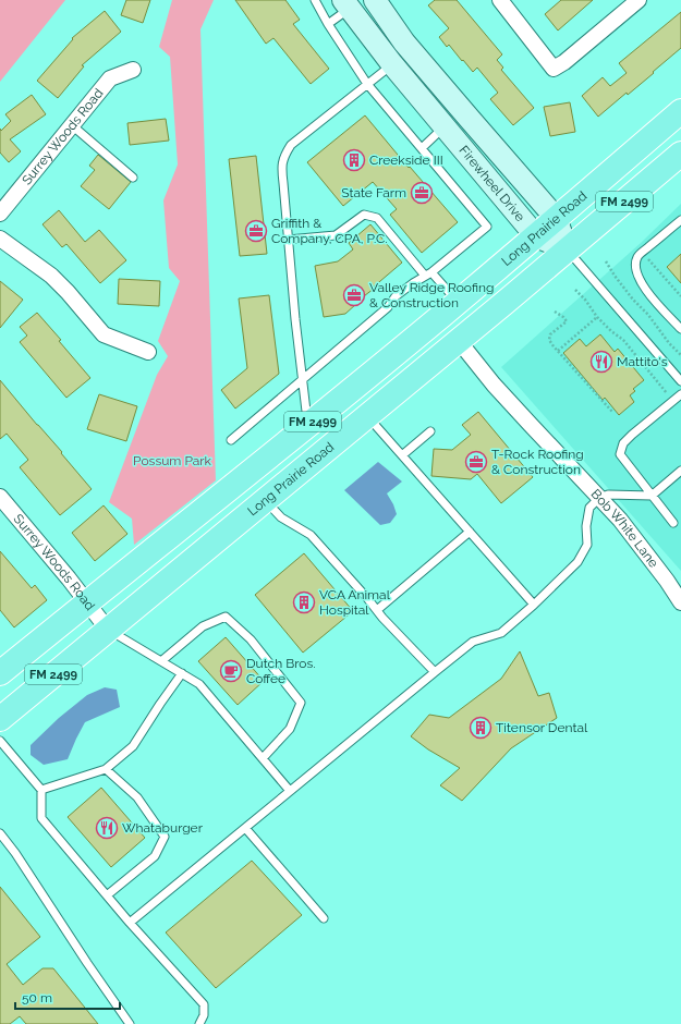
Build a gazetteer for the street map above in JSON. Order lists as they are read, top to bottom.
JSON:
{
  "streets": {
    "main road": ["FM 2499", "Long Prairie Road"],
    "street": ["Surrey Woods Road", "Firewheel Drive", "Bob White Lane"]
  },
  "crossings": [
    ["Surrey Woods Road", "Long Prairie Road"],
    ["Firewheel Drive", "Long Prairie Road"],
    ["Long Prairie Road", "Bob White Lane"]
  ],
  "parks": ["Possum Park"],
  "places": {
    "building": ["Creekside III", "VCA Animal Hospital", "Titensor Dental"],
    "office": [
      "State Farm",
      "Griffith & Company, CPA, P.C.",
      "Valley Ridge Roofing & Construction",
      "T-Rock Roofing & Construction"
    ],
    "restaurant": ["Mattito's", "Whataburger"],
    "cafe": ["Dutch Bros. Coffee"]
  },
  "scale_bar": "50 m"
}
